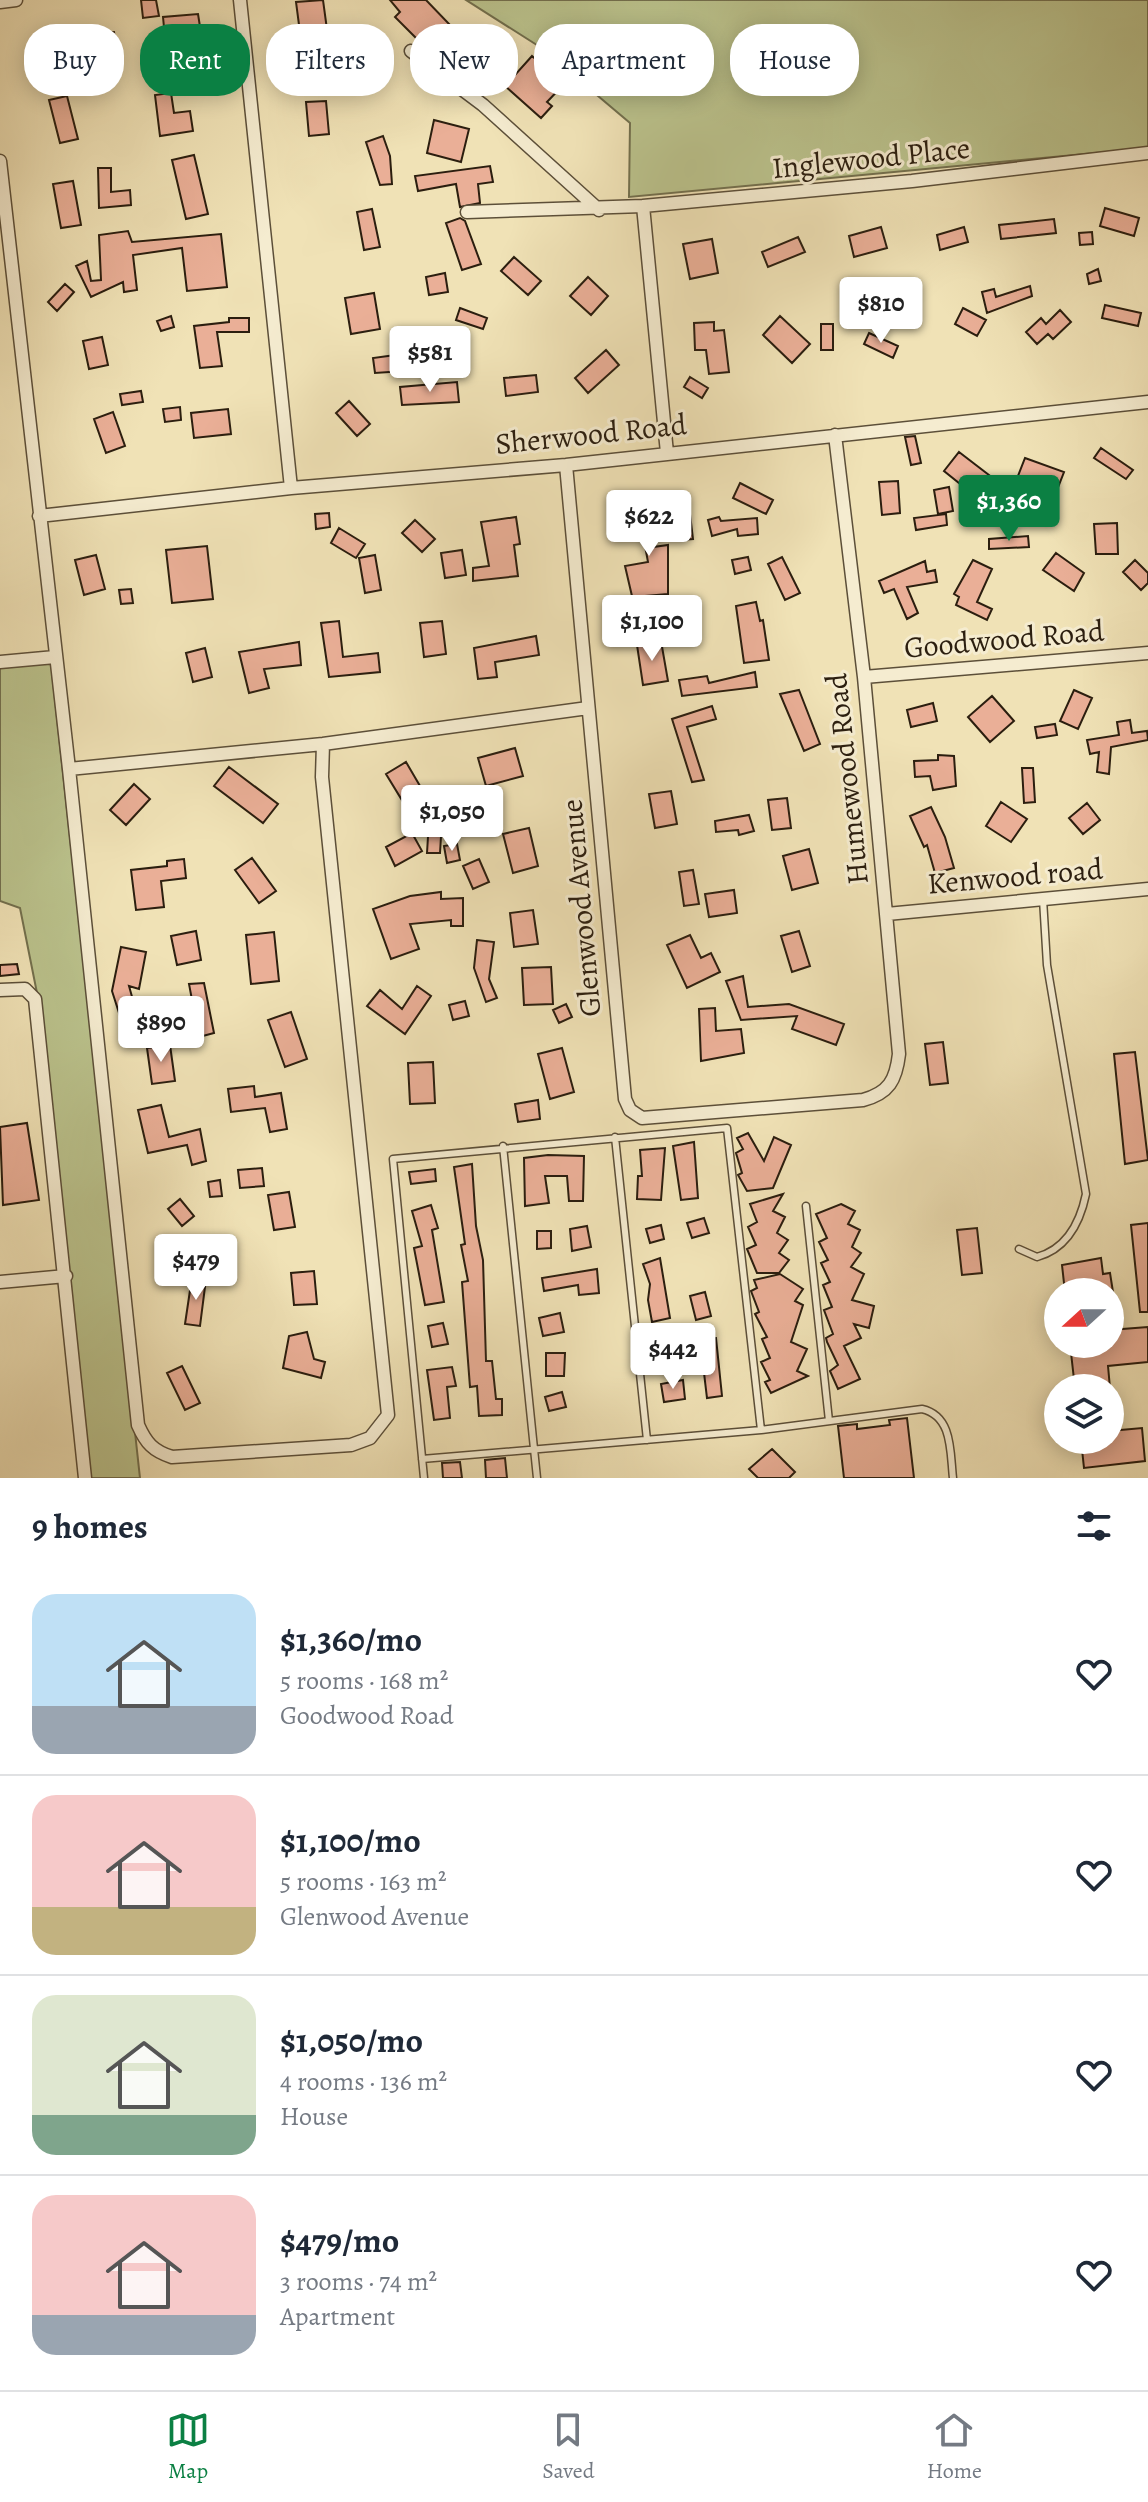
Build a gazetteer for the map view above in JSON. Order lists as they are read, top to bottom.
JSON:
{
  "streets": {
    "street": [
      "Inglewood Place",
      "Sherwood Road",
      "Goodwood Road",
      "Humewood Road",
      "Kenwood road",
      "Glenwood Avenue"
    ]
  },
  "crossings": [
    ["Sherwood Road", "Humewood Road"],
    ["Sherwood Road", "Glenwood Avenue"],
    ["Goodwood Road", "Humewood Road"],
    ["Humewood Road", "Kenwood road"],
    ["Humewood Road", "Glenwood Avenue"]
  ],
  "north": "left",
  "page": {
    "chip": [
      "Buy",
      "Rent",
      "Filters",
      "New",
      "Apartment",
      "House"
    ],
    "price": [
      "$810",
      "$581",
      "$1,360",
      "$622",
      "$1,100",
      "$1,050",
      "$890",
      "$479",
      "$442"
    ],
    "heading": "9 homes",
    "list": [
      {
        "name": "$1,360/mo",
        "note": "5 rooms · 168 m² · Goodwood Road"
      },
      {
        "name": "$1,100/mo",
        "note": "5 rooms · 163 m² · Glenwood Avenue"
      },
      {
        "name": "$1,050/mo",
        "note": "4 rooms · 136 m² · House"
      },
      {
        "name": "$479/mo",
        "note": "3 rooms · 74 m² · Apartment"
      }
    ],
    "tabs": ["Map", "Saved", "Home"]
  }
}
